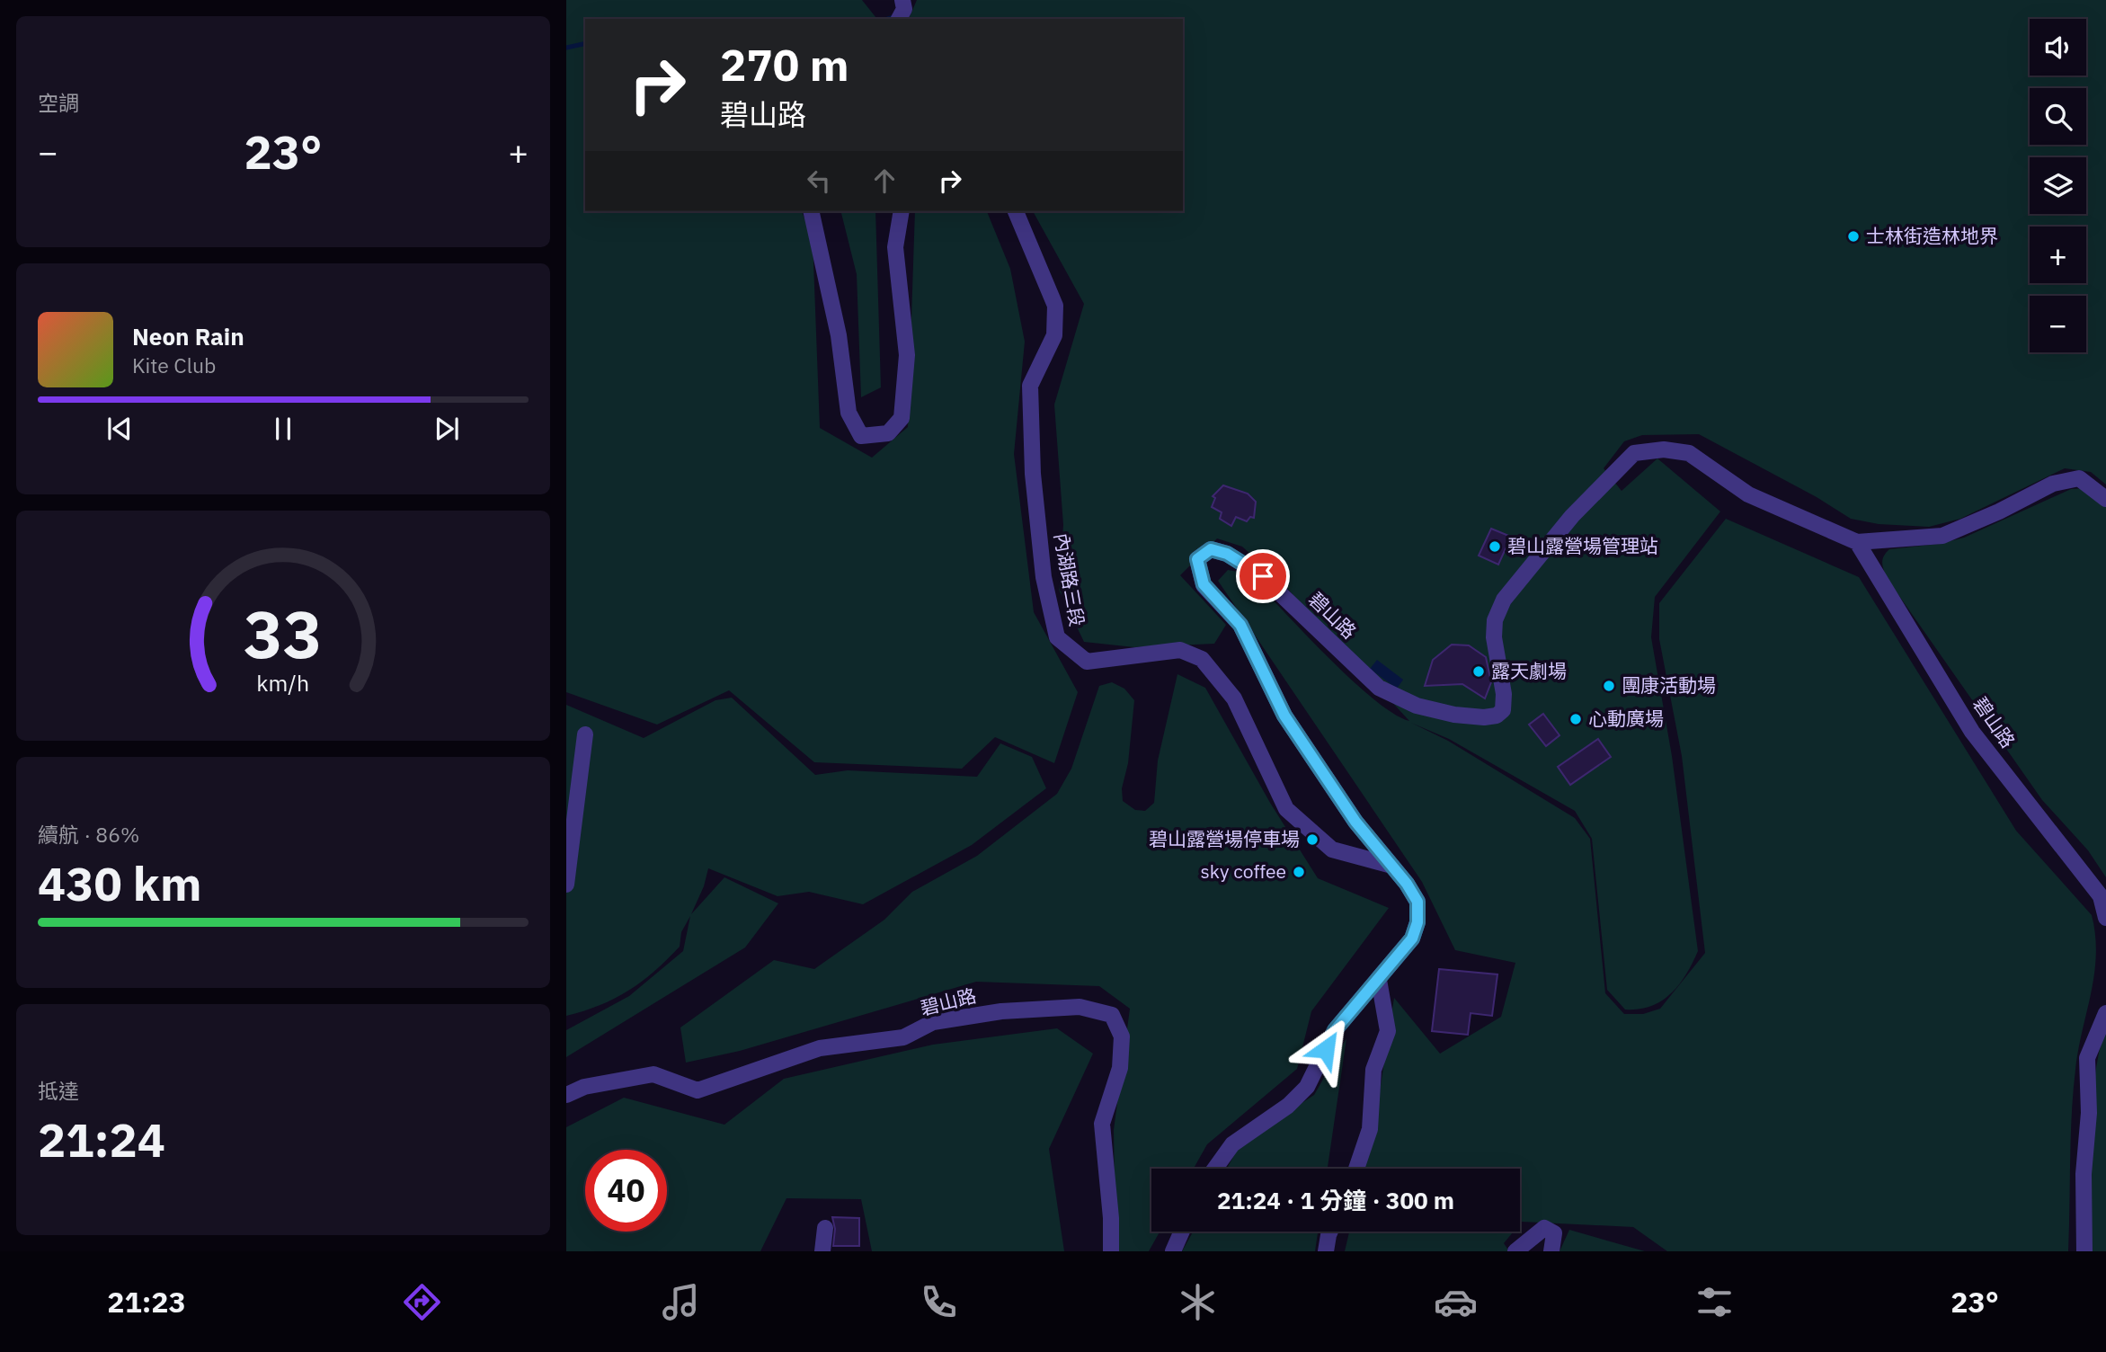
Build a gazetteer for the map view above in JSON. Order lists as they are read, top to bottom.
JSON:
{
  "streets": {
    "street": ["內湖路三段", "碧山路"]
  },
  "crossings": [
    ["內湖路三段", "碧山路"]
  ],
  "places": [
    "士林街造林地界",
    "碧山露營場管理站",
    "露天劇場",
    "團康活動場",
    "心動廣場",
    "碧山露營場停車場",
    "sky coffee"
  ],
  "page": {
    "tile": [
      "空調",
      ["續航 · 86%", "430 km"],
      ["抵達", "21:24"]
    ],
    "map_buttons": ["+", "−"],
    "turn": ["270 m", "碧山路"],
    "heat": ["−", "23°", "+"],
    "song": ["Neon Rain", "Kite Club"],
    "limit": "40",
    "trip": "21:24 · 1 分鐘 · 300 m",
    "tabs": ["21:23", "23°"],
    "gauge": ["33", "km/h"]
  }
}
